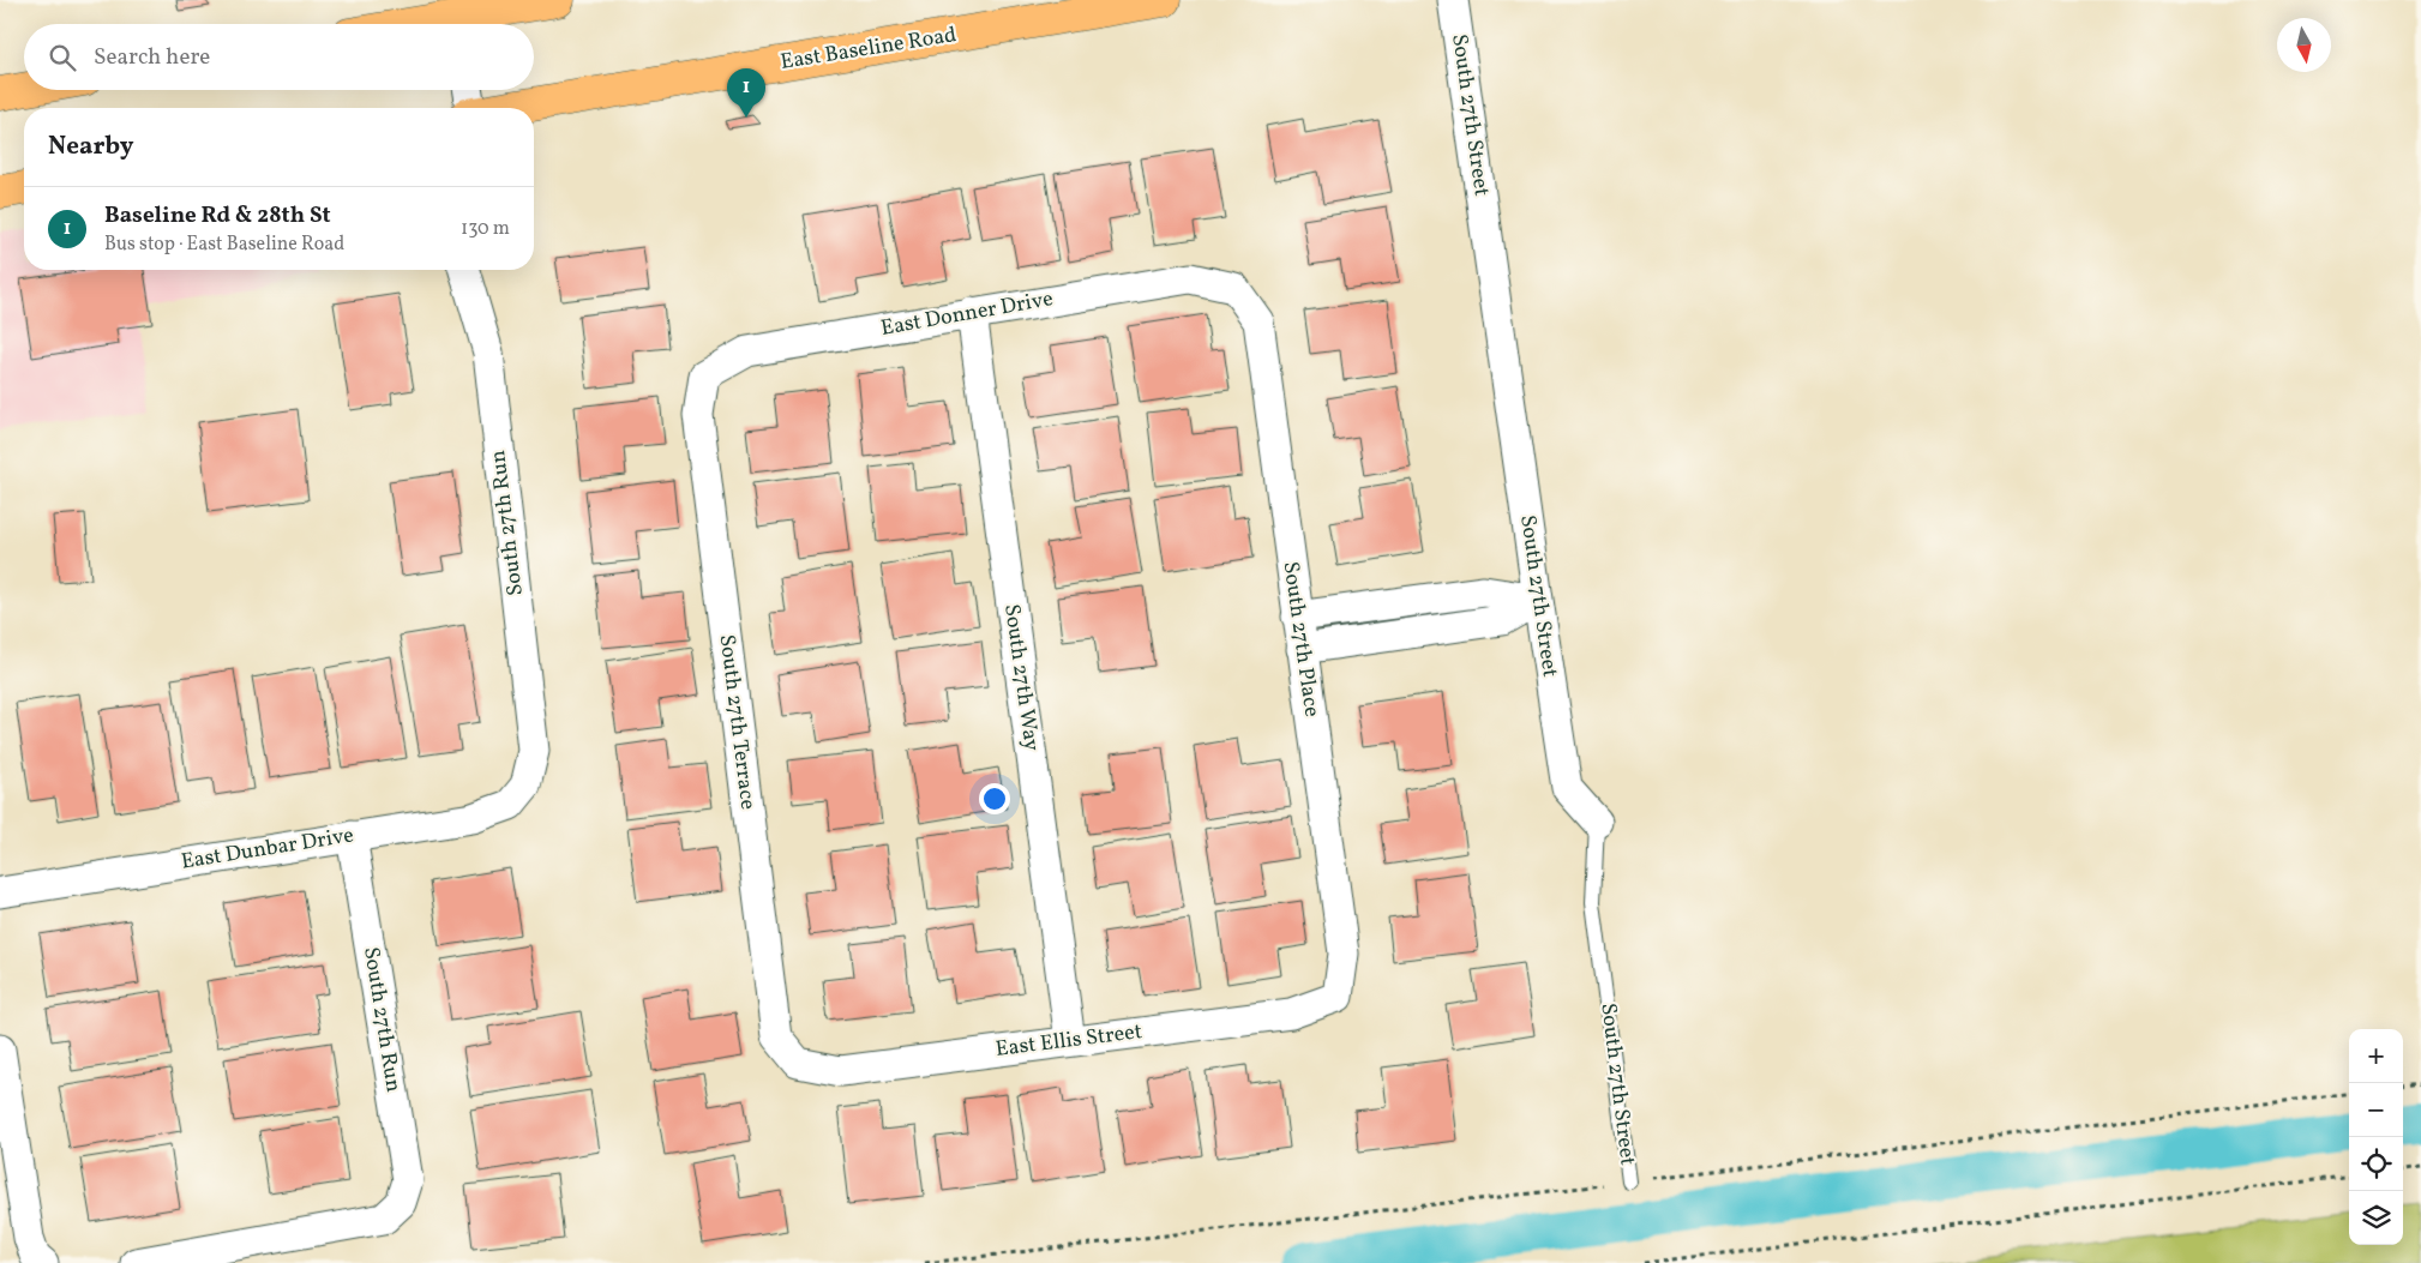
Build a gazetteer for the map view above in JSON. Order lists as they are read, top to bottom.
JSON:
{
  "streets": {
    "main road": ["East Baseline Road"],
    "street": [
      "South 27th Street",
      "East Donner Drive",
      "South 27th Run",
      "South 27th Place",
      "South 27th Way",
      "South 27th Terrace",
      "East Dunbar Drive",
      "East Ellis Street"
    ]
  },
  "crossings": [
    ["East Donner Drive", "South 27th Place"],
    ["East Donner Drive", "South 27th Way"],
    ["East Donner Drive", "South 27th Terrace"],
    ["South 27th Run", "East Dunbar Drive"],
    ["South 27th Place", "East Ellis Street"],
    ["South 27th Way", "East Ellis Street"],
    ["South 27th Terrace", "East Ellis Street"]
  ],
  "north": "bottom",
  "page": {
    "search": "Search here",
    "pins": "1",
    "heading": "Nearby",
    "list": [
      {
        "mark": "1",
        "name": "Baseline Rd & 28th St",
        "note": "Bus stop · East Baseline Road",
        "value": "130 m"
      }
    ],
    "map_buttons": ["+", "−"]
  }
}
